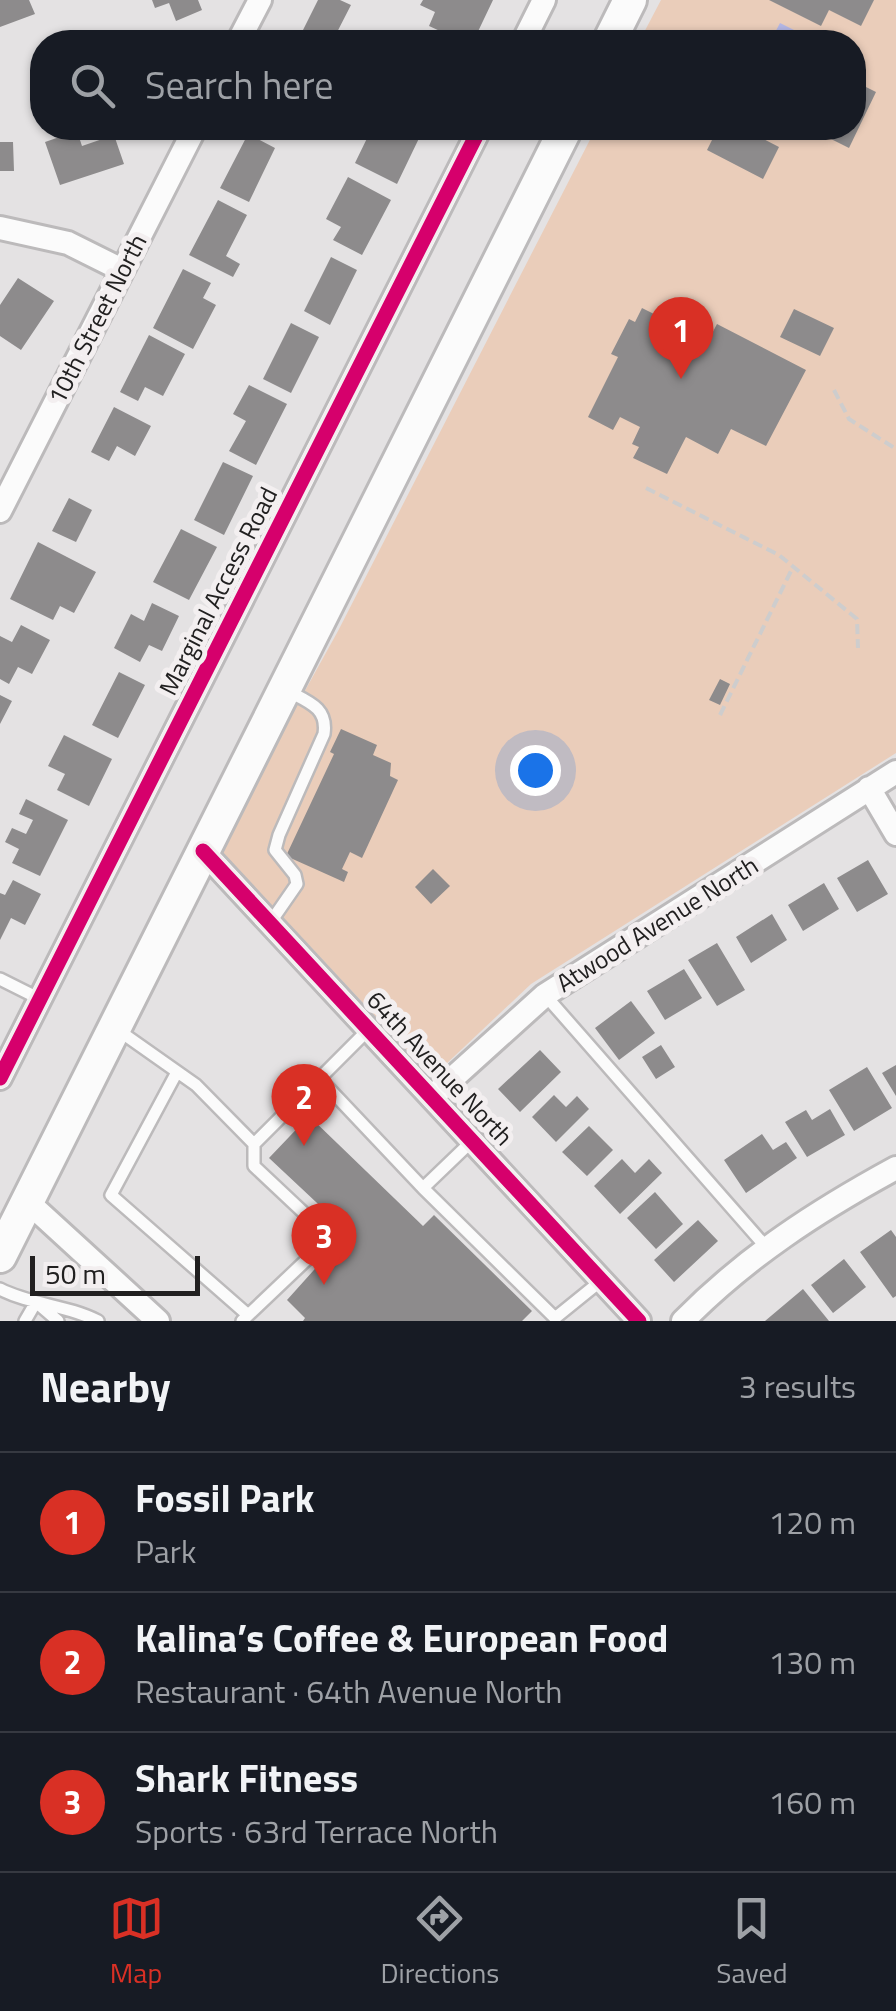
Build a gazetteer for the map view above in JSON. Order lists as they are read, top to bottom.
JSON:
{
  "streets": {
    "street": [
      "10th Street North",
      "Marginal Access Road",
      "Atwood Avenue North",
      "64th Avenue North"
    ]
  },
  "crossings": [
    ["Atwood Avenue North", "64th Avenue North"]
  ],
  "scale_bar": "50 m",
  "page": {
    "search": "Search here",
    "pins": ["1", "2", "3"],
    "scale": "50 m",
    "heading": ["Nearby", "3 results"],
    "list": [
      {
        "mark": "1",
        "name": "Fossil Park",
        "note": "Park",
        "value": "120 m"
      },
      {
        "mark": "2",
        "name": "Kalina’s Coffee & European Food",
        "note": "Restaurant · 64th Avenue North",
        "value": "130 m"
      },
      {
        "mark": "3",
        "name": "Shark Fitness",
        "note": "Sports · 63rd Terrace North",
        "value": "160 m"
      }
    ],
    "nav": ["Map", "Directions", "Saved"]
  }
}
